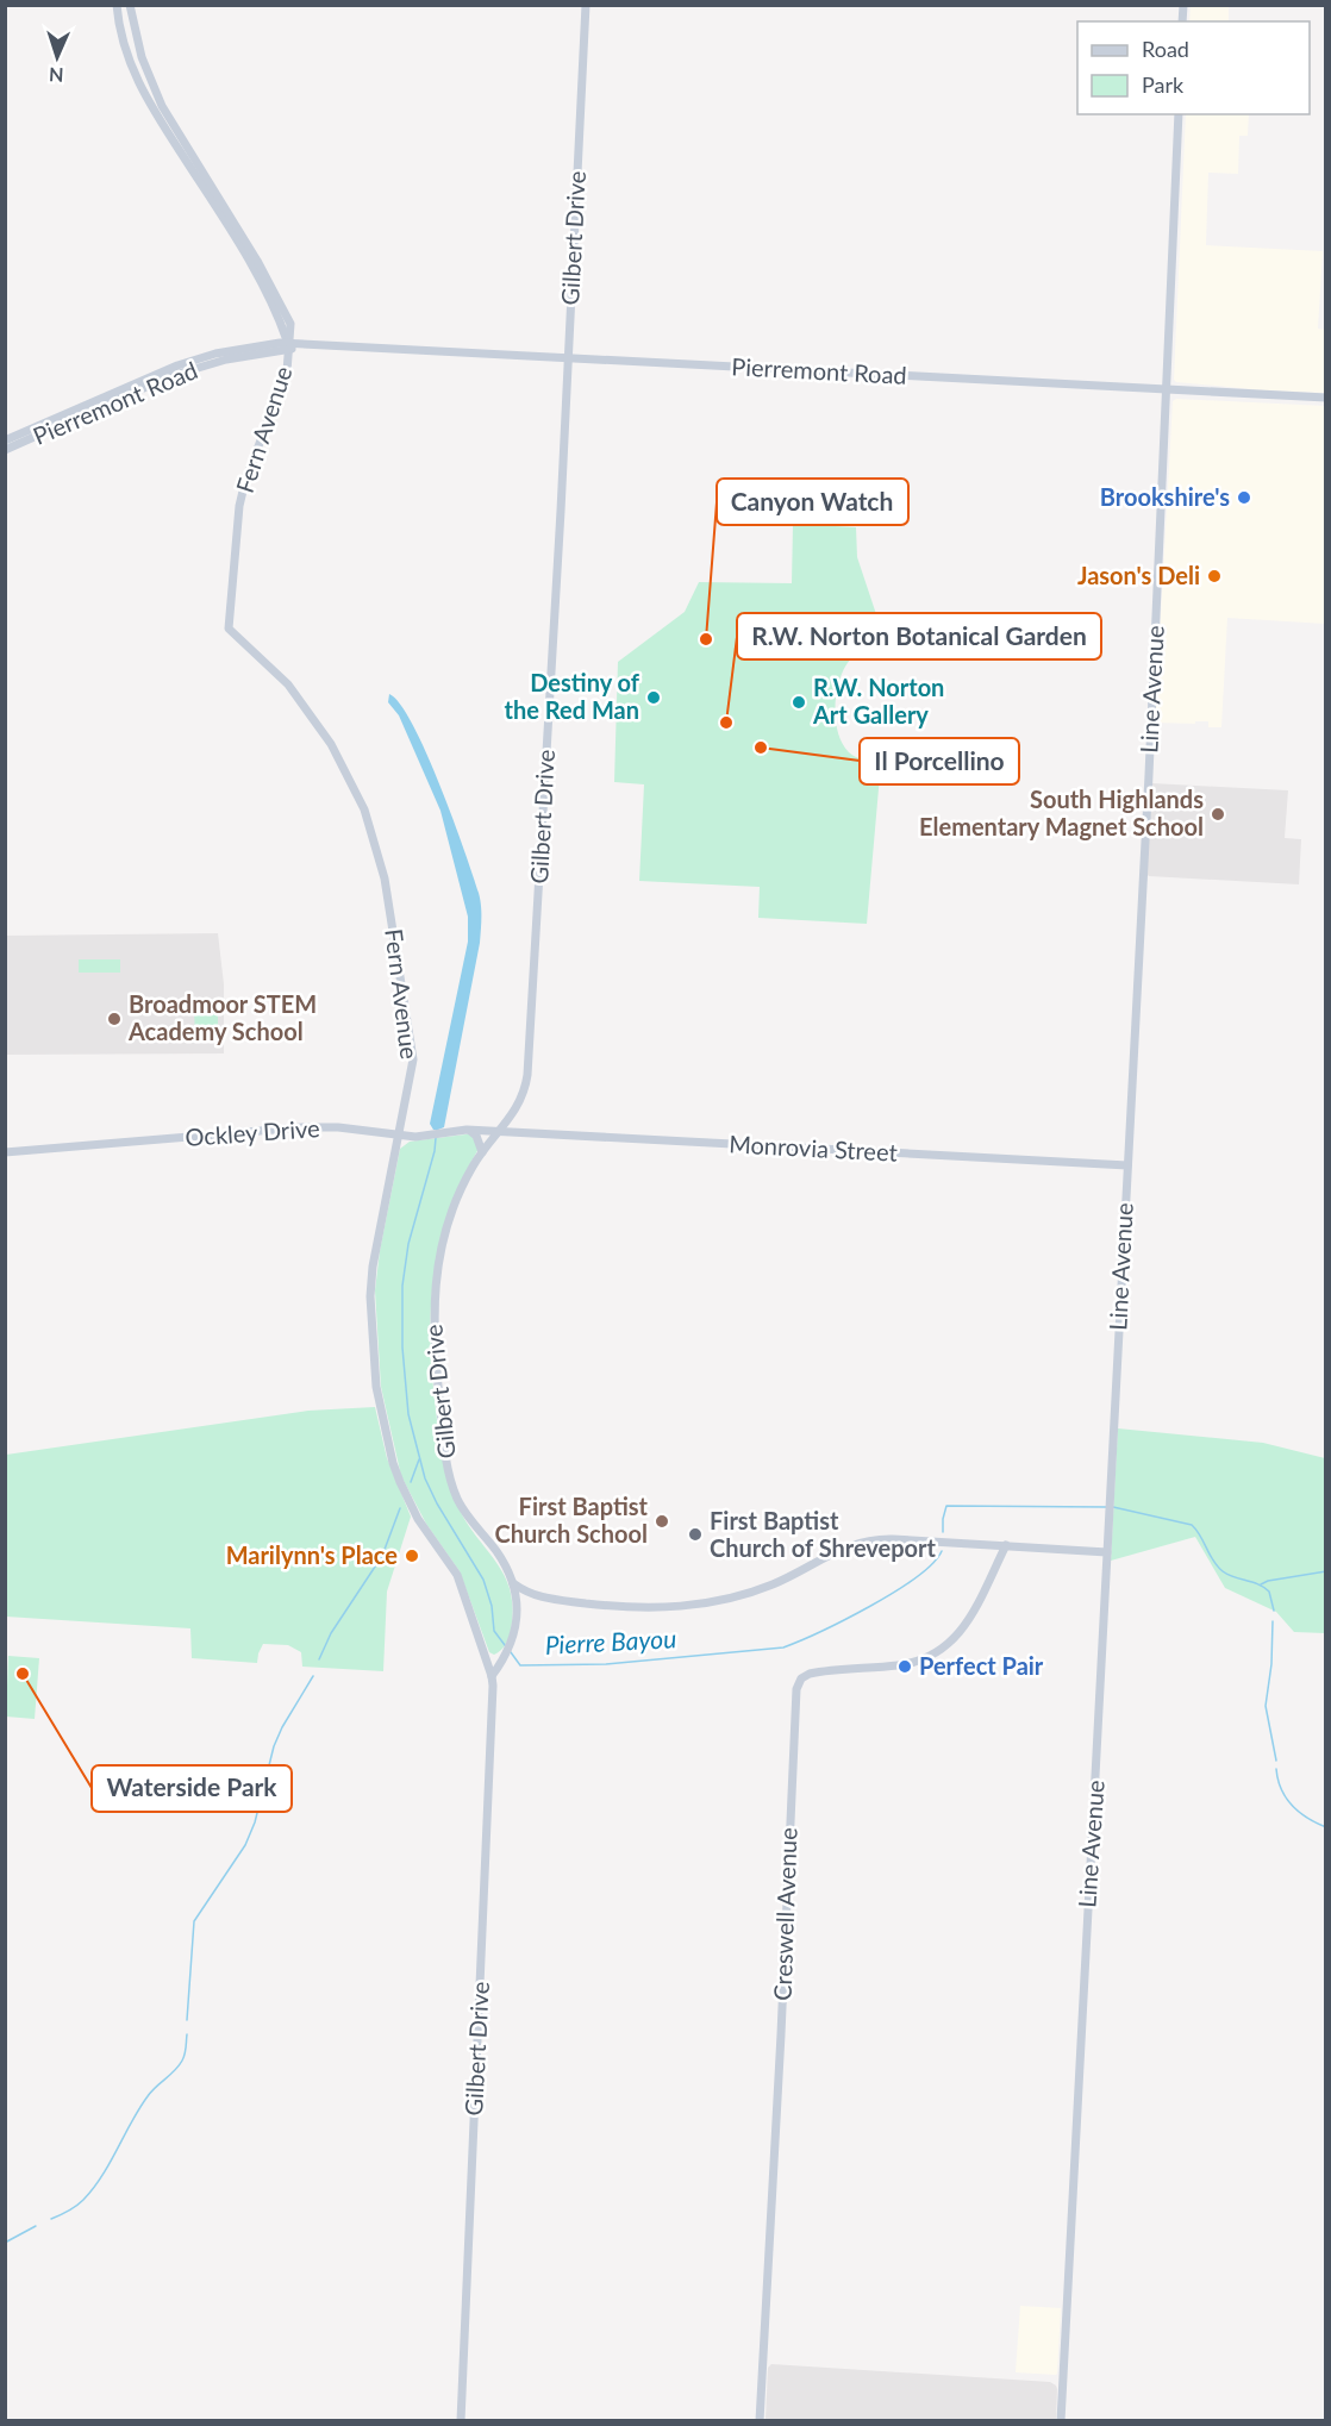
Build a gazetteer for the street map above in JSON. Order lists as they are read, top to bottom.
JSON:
{
  "streets": {
    "street": [
      "Gilbert Drive",
      "Pierremont Road",
      "Fern Avenue",
      "Line Avenue",
      "Ockley Drive",
      "Monrovia Street",
      "Creswell Avenue"
    ]
  },
  "crossings": [
    ["Gilbert Drive", "Pierremont Road"],
    ["Gilbert Drive", "Fern Avenue"],
    ["Gilbert Drive", "Ockley Drive"],
    ["Gilbert Drive", "Monrovia Street"],
    ["Pierremont Road", "Fern Avenue"],
    ["Pierremont Road", "Line Avenue"],
    ["Fern Avenue", "Ockley Drive"],
    ["Line Avenue", "Monrovia Street"],
    ["Ockley Drive", "Monrovia Street"]
  ],
  "water": ["Pierre Bayou"],
  "places": [
    "Brookshire's",
    "Jason's Deli",
    "Canyon Watch",
    "Destiny of the Red Man",
    "R.W. Norton Art Gallery",
    "R.W. Norton Botanical Garden",
    "Il Porcellino",
    "South Highlands Elementary Magnet School",
    "Broadmoor STEM Academy School",
    "First Baptist Church School",
    "First Baptist Church of Shreveport",
    "Marilynn's Place",
    "Perfect Pair",
    "Waterside Park"
  ],
  "legend": ["Road", "Park"],
  "north": "bottom"
}
